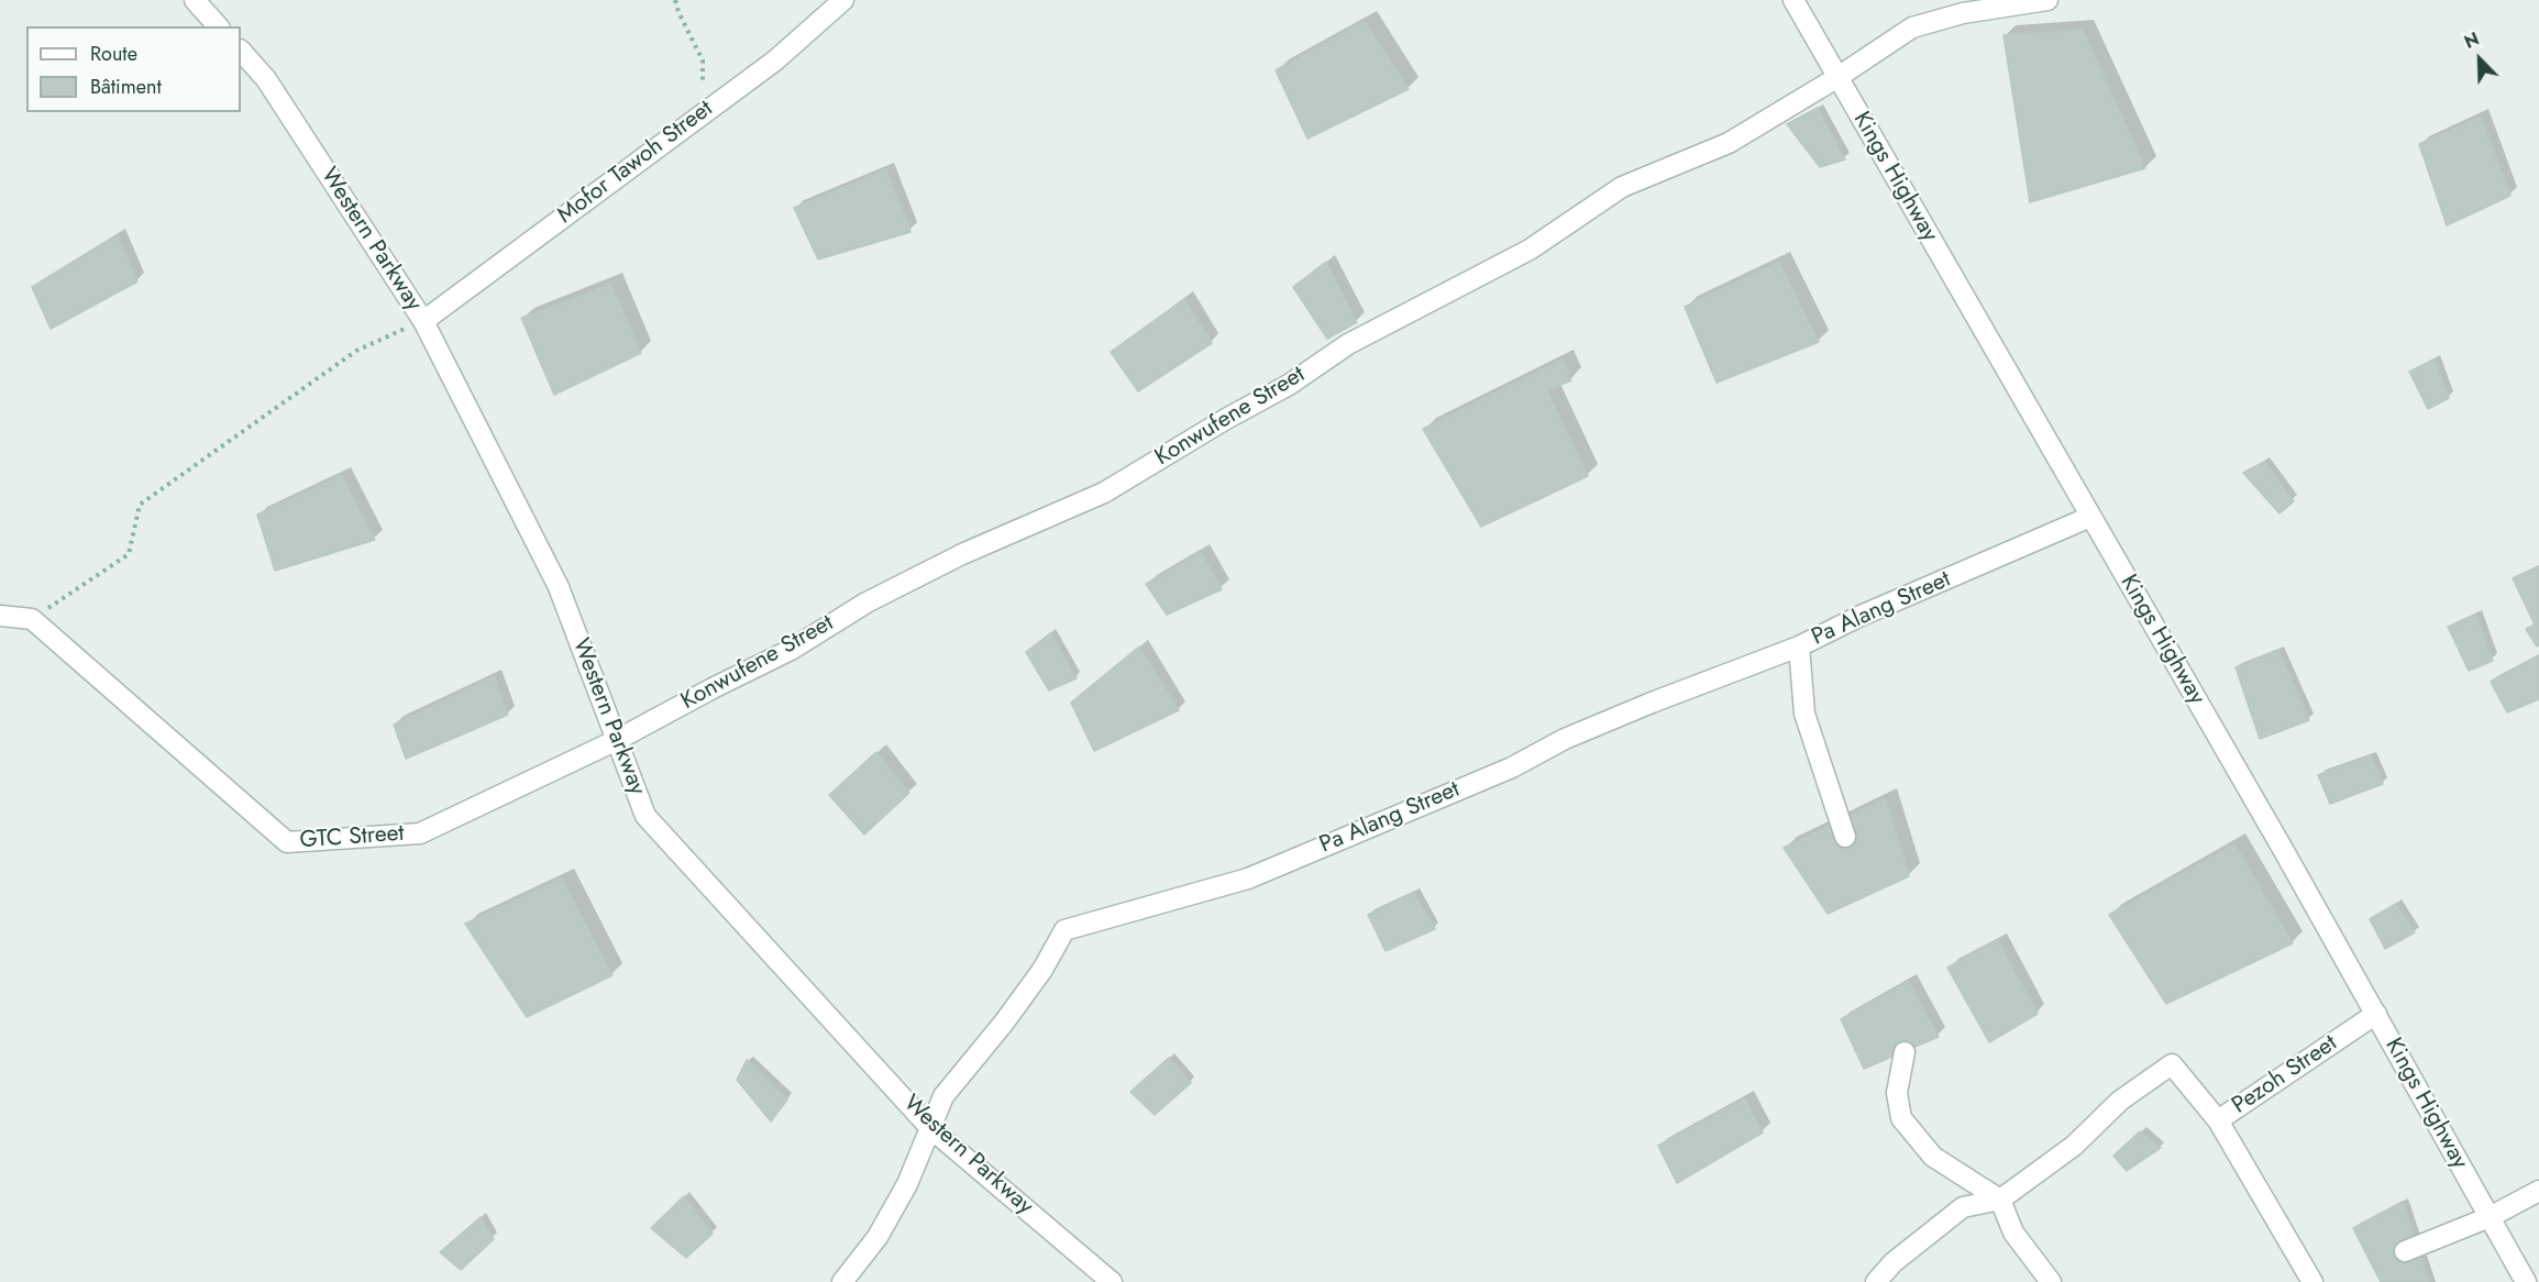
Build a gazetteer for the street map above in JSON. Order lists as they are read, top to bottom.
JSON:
{
  "streets": {
    "street": [
      "Mofor Tawoh Street",
      "Kings Highway",
      "Western Parkway",
      "Konwufene Street",
      "Pa Alang Street",
      "GTC Street",
      "Pezoh Street"
    ]
  },
  "crossings": [
    ["Mofor Tawoh Street", "Western Parkway"],
    ["Kings Highway", "Konwufene Street"],
    ["Kings Highway", "Pa Alang Street"],
    ["Kings Highway", "Pezoh Street"],
    ["Western Parkway", "Konwufene Street"],
    ["Western Parkway", "Pa Alang Street"],
    ["Western Parkway", "GTC Street"],
    ["Konwufene Street", "GTC Street"]
  ],
  "legend": ["Route", "Bâtiment"],
  "north": "top left"
}
